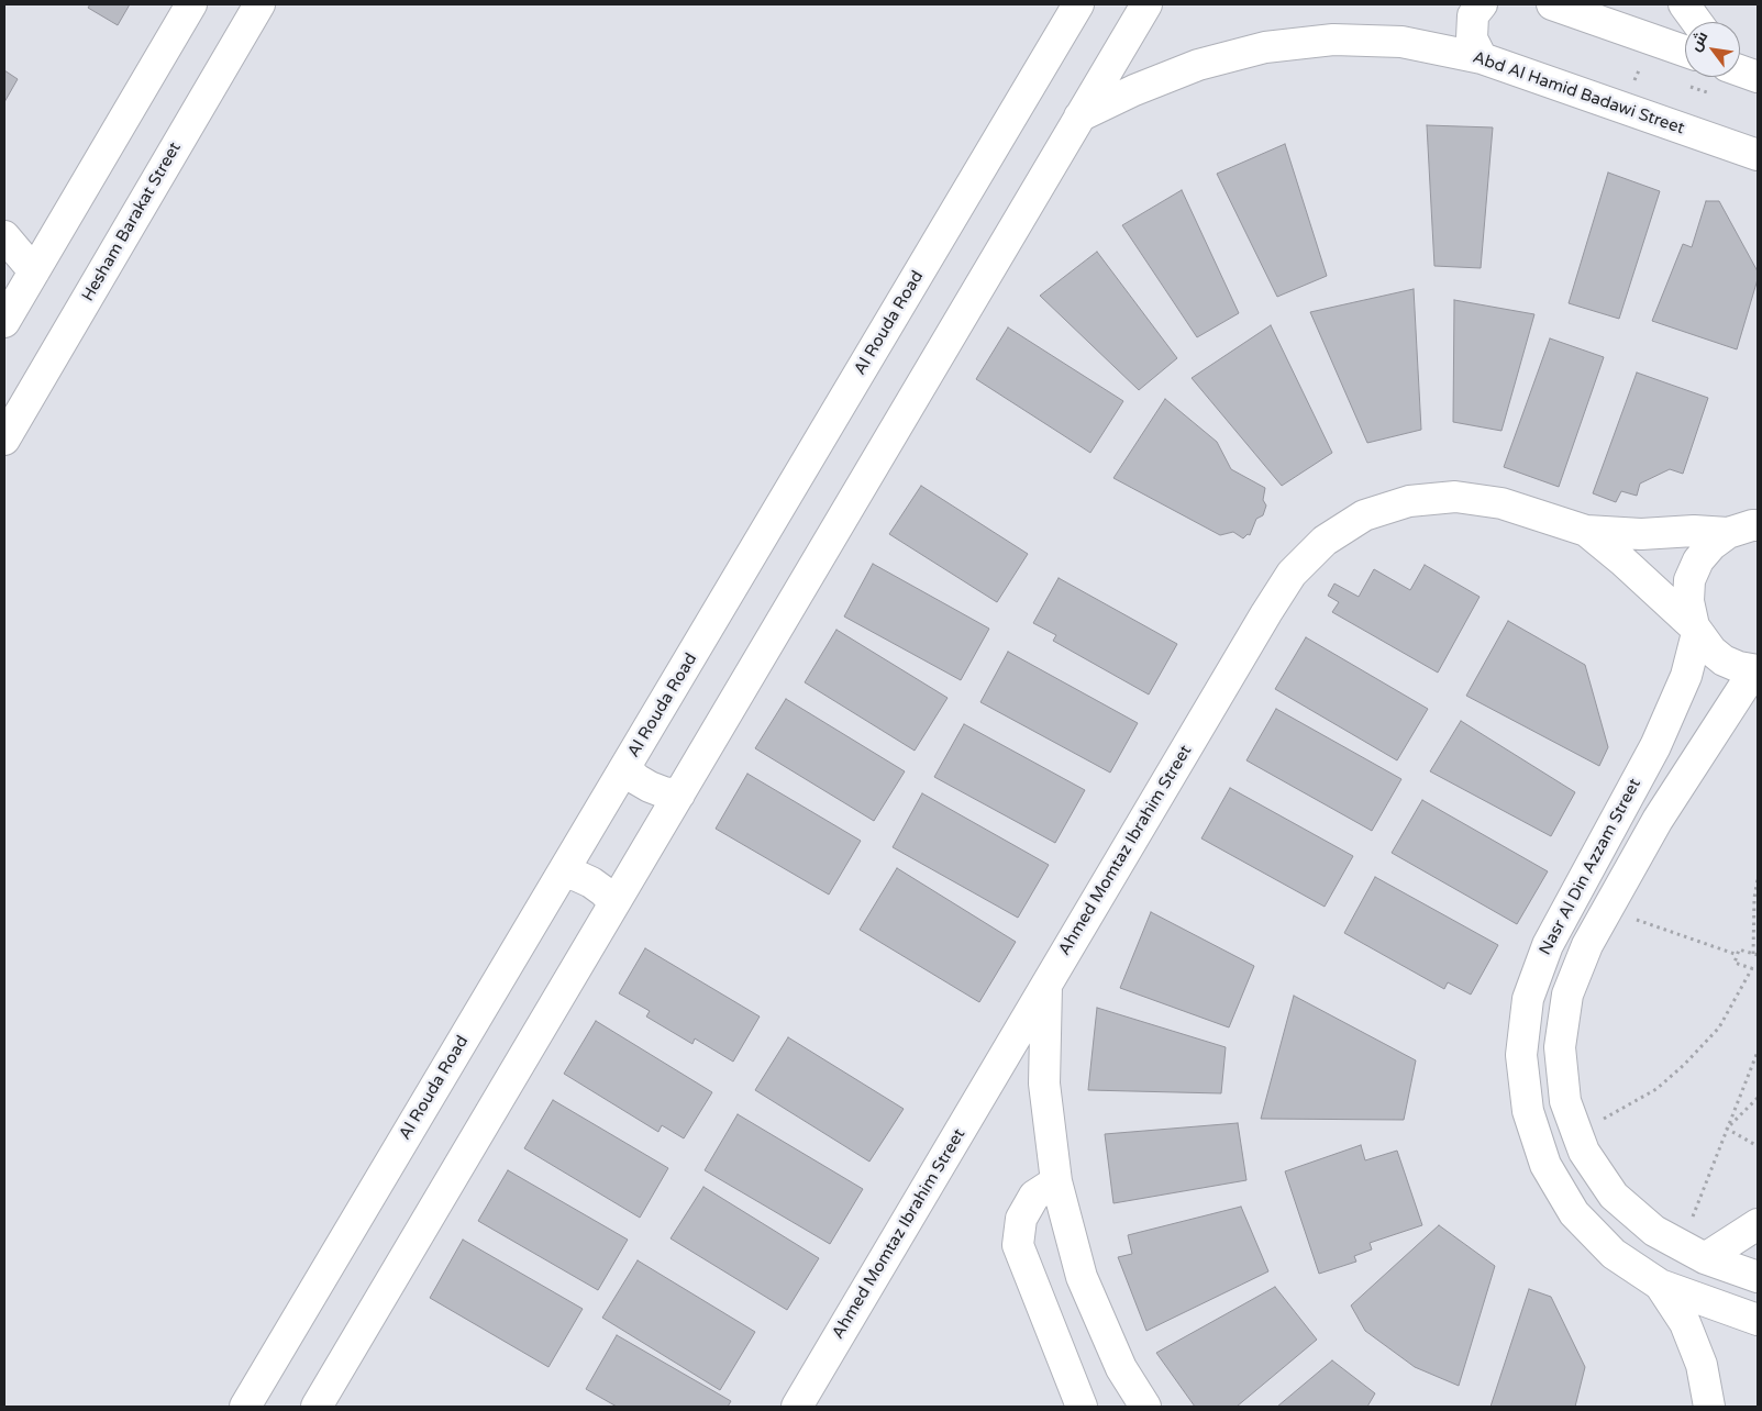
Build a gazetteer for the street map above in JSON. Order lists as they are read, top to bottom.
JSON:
{
  "streets": {
    "street": [
      "Abd Al Hamid Badawi Street",
      "Hesham Barakat Street",
      "Al Rouda Road",
      "Ahmed Momtaz Ibrahim Street",
      "Nasr Al Din Azzam Street"
    ]
  },
  "crossings": [
    ["Ahmed Momtaz Ibrahim Street", "Nasr Al Din Azzam Street"]
  ],
  "north": "top left"
}
